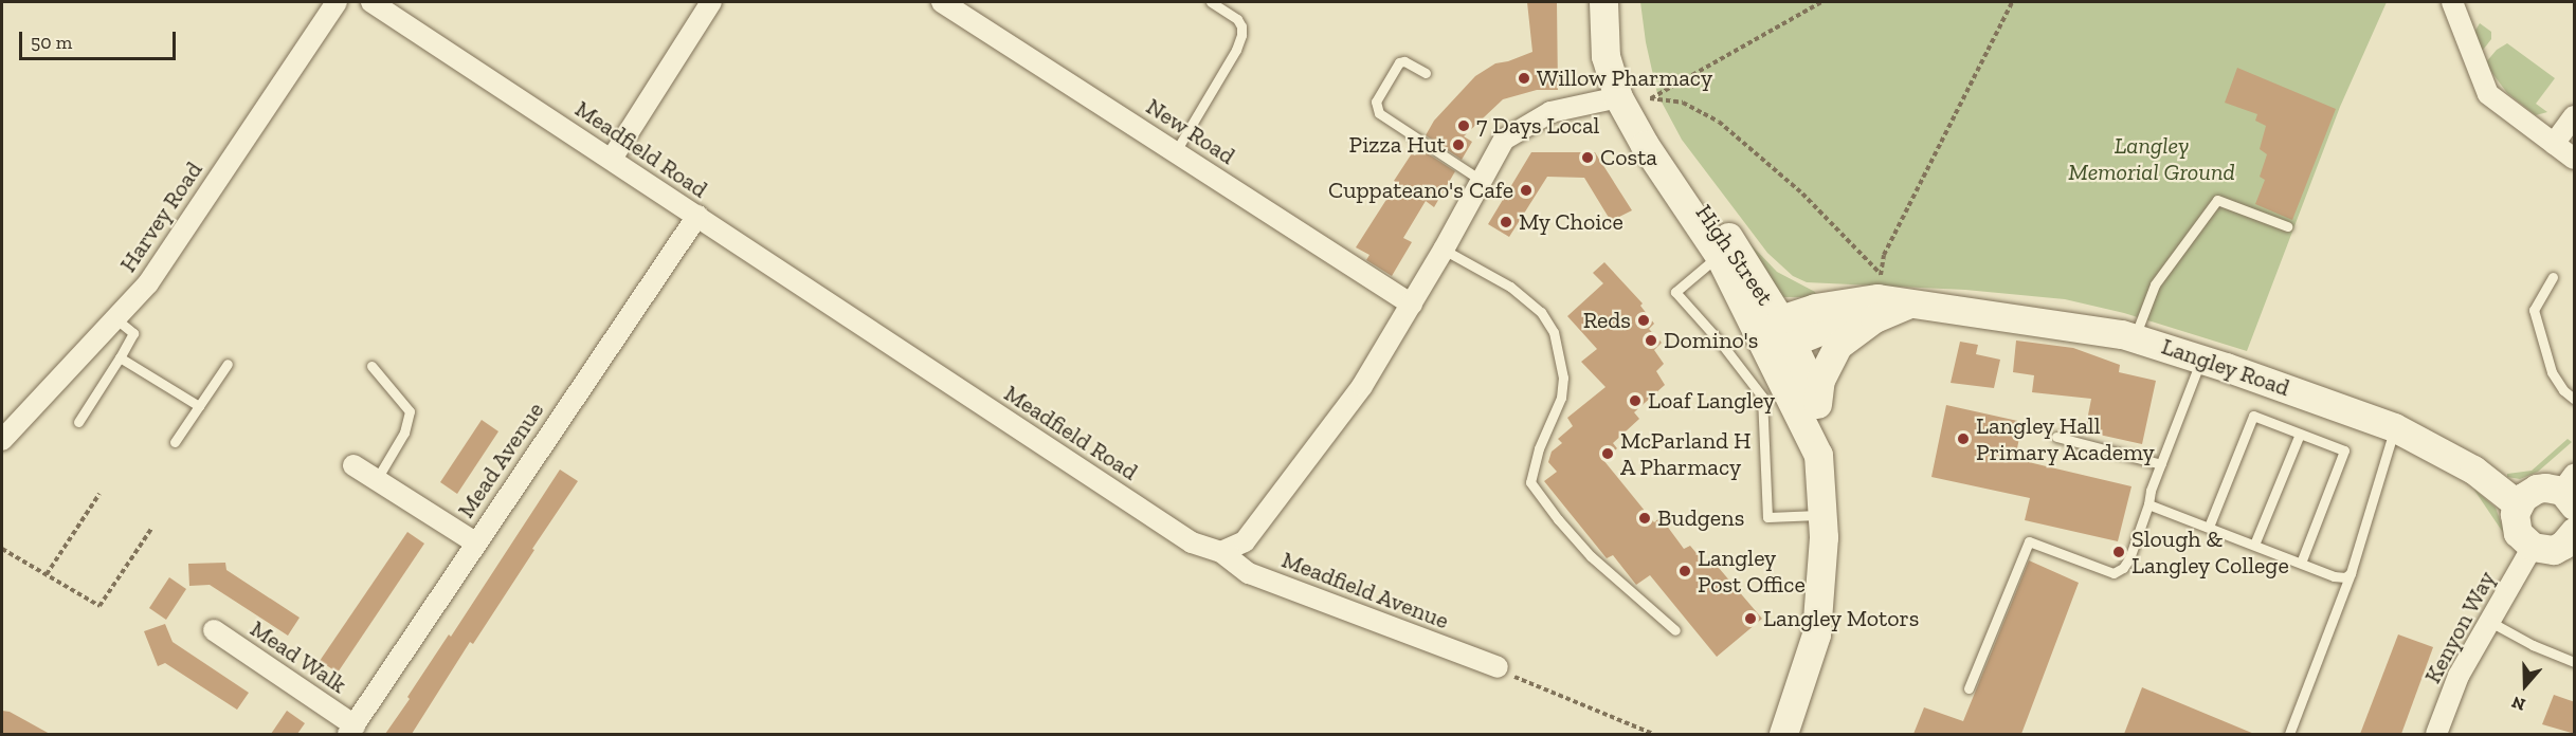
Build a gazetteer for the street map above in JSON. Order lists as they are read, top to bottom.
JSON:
{
  "streets": {
    "main road": ["High Street", "Langley Road"],
    "street": [
      "New Road",
      "Meadfield Road",
      "Harvey Road",
      "Mead Avenue",
      "Meadfield Avenue",
      "Kenyon Way",
      "Mead Walk"
    ]
  },
  "crossings": [
    ["Meadfield Road", "Mead Avenue"],
    ["Meadfield Road", "Meadfield Avenue"],
    ["High Street", "Langley Road"],
    ["Mead Avenue", "Mead Walk"]
  ],
  "parks": ["Langley Memorial Ground"],
  "places": [
    "Willow Pharmacy",
    "7 Days Local",
    "Pizza Hut",
    "Costa",
    "Cuppateano's Cafe",
    "My Choice",
    "Reds",
    "Domino's",
    "Loaf Langley",
    "Langley Hall Primary Academy",
    "McParland H A Pharmacy",
    "Budgens",
    "Slough & Langley College",
    "Langley Post Office",
    "Langley Motors"
  ],
  "scale_bar": "50 m",
  "north": "bottom"
}
